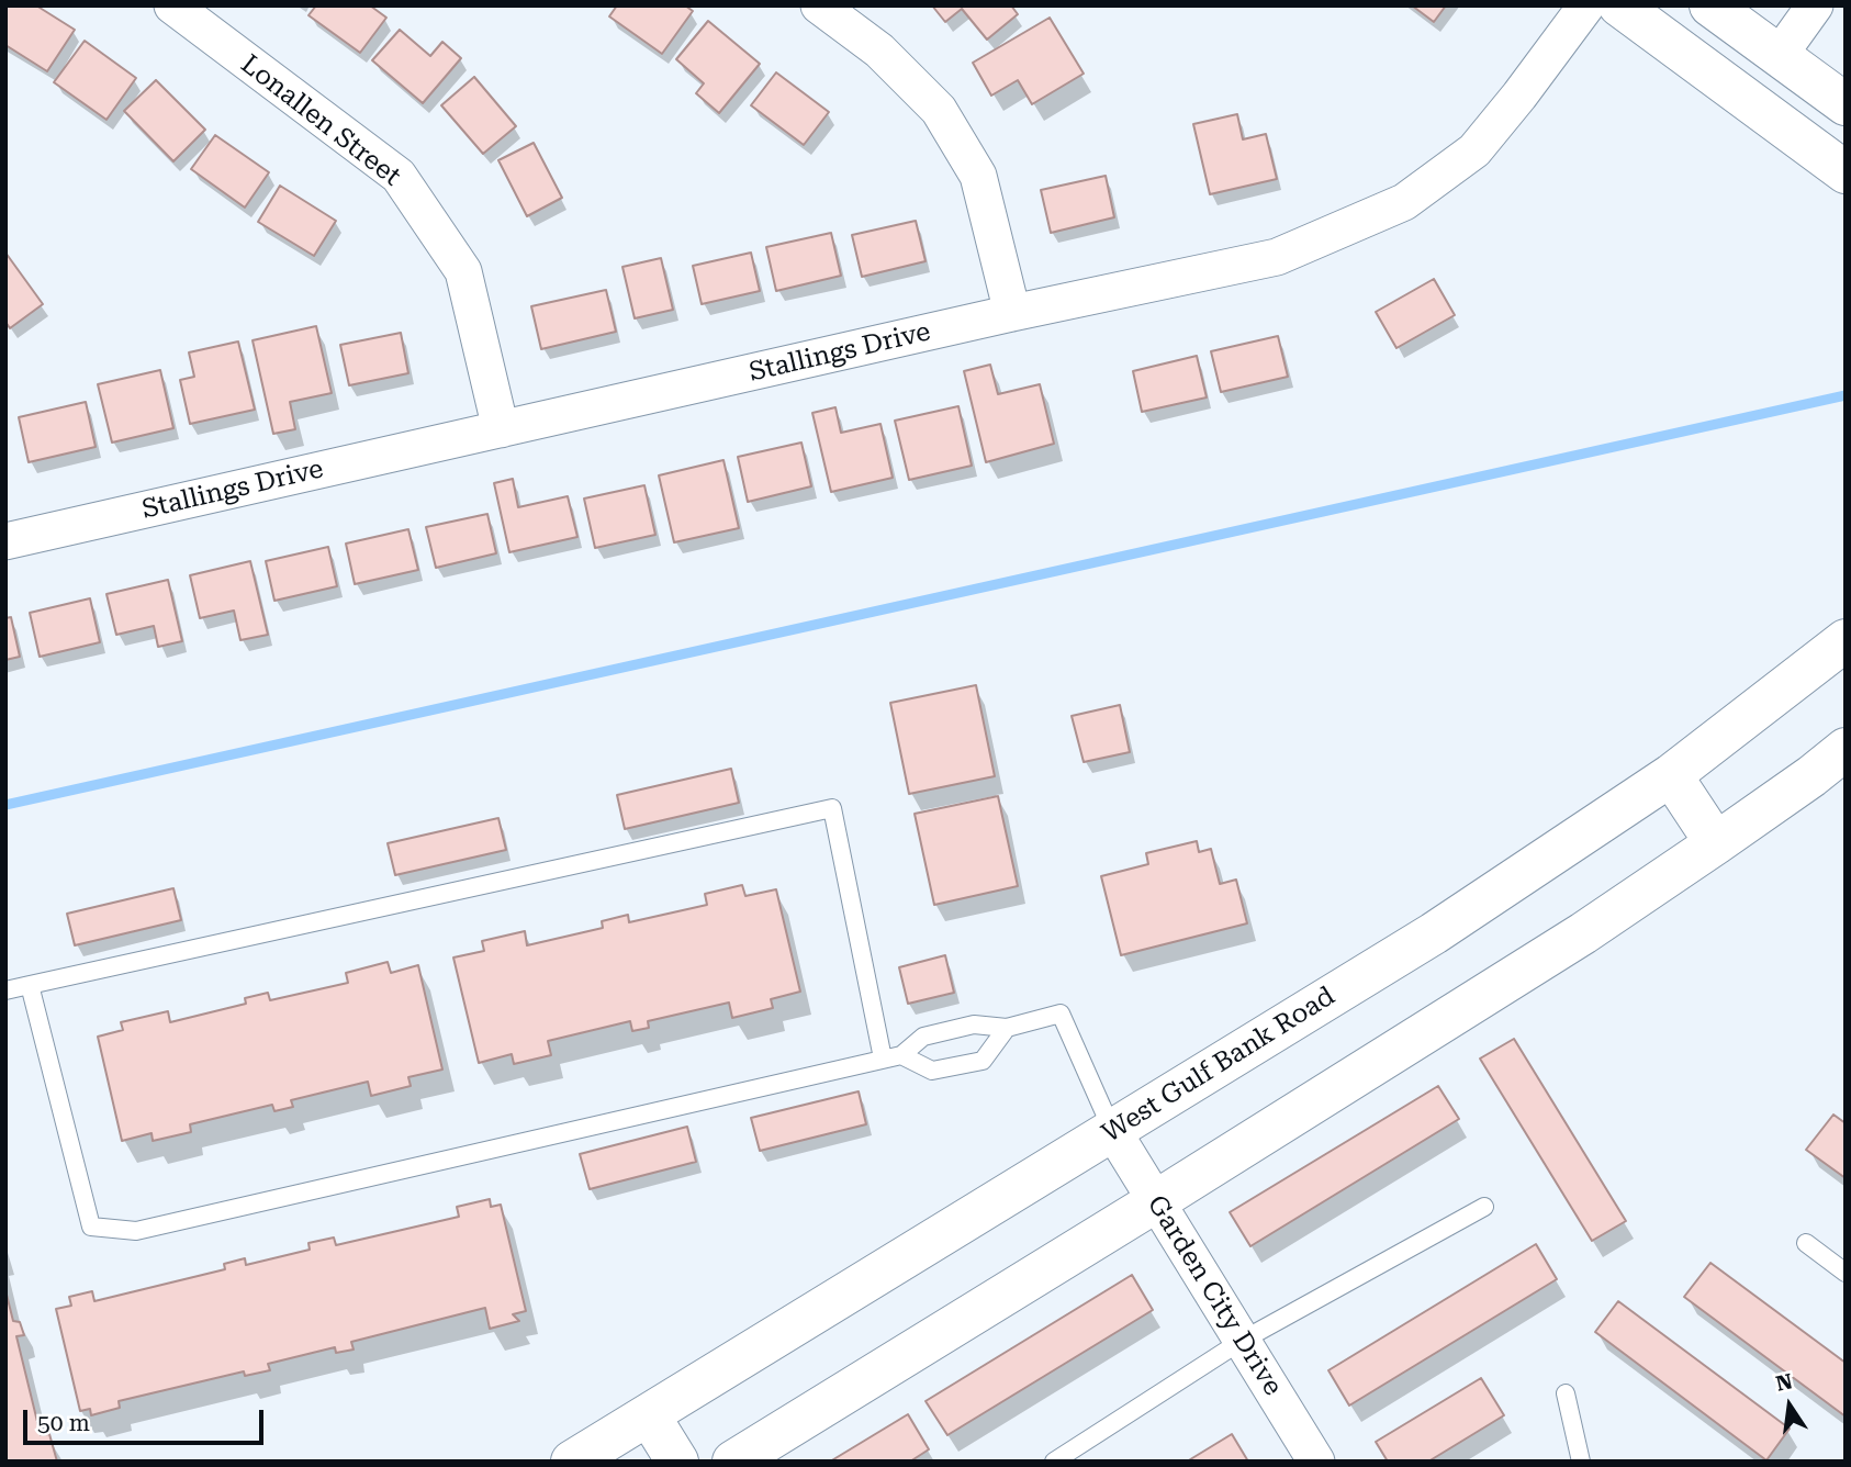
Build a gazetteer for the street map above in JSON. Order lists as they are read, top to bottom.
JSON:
{
  "streets": {
    "main road": ["West Gulf Bank Road"],
    "street": ["Lonallen Street", "Stallings Drive", "Garden City Drive"]
  },
  "crossings": [
    ["Lonallen Street", "Stallings Drive"],
    ["West Gulf Bank Road", "Garden City Drive"]
  ],
  "scale_bar": "50 m",
  "north": "top"
}
